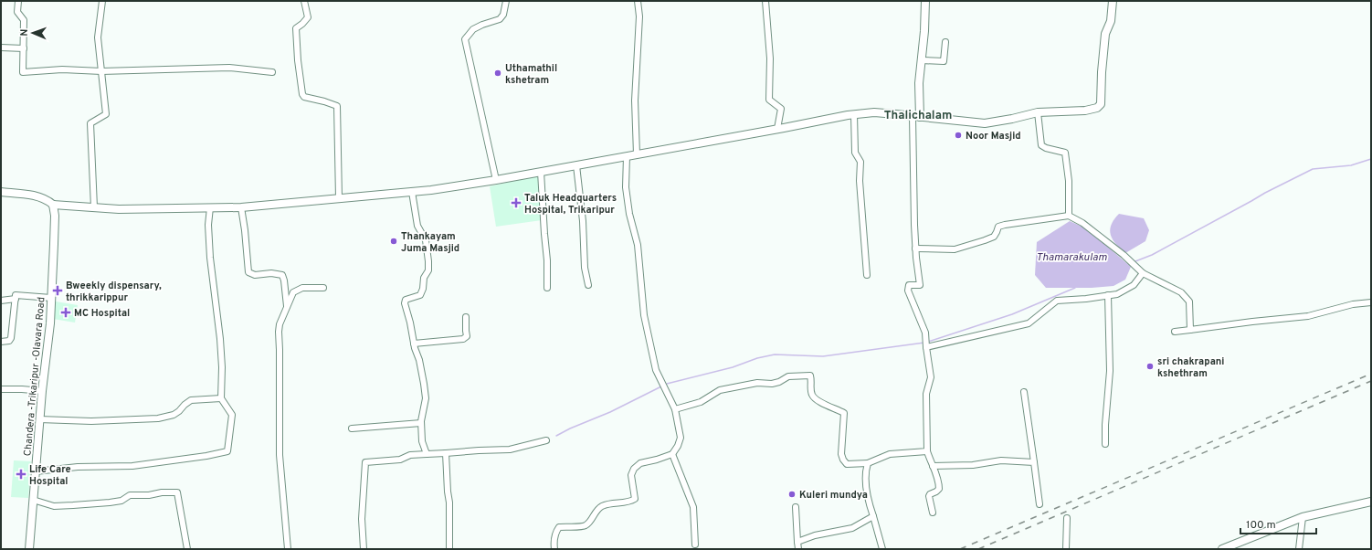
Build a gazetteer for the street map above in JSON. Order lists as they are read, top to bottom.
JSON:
{
  "streets": {
    "main road": ["Chandera -Trikaripur -Olavara Road"]
  },
  "districts": ["Thalichalam"],
  "water": ["Thamarakulam"],
  "places": {
    "other": [
      "Uthamathil kshetram",
      "Noor Masjid",
      "Thankayam Juma Masjid",
      "sri chakrapani kshethram",
      "Kuleri mundya"
    ],
    "health": [
      "Taluk Headquarters Hospital, Trikaripur",
      "Bweekly dispensary, thrikkarippur",
      "MC Hospital",
      "Life Care Hospital"
    ]
  },
  "scale_bar": "100 m",
  "north": "left"
}
